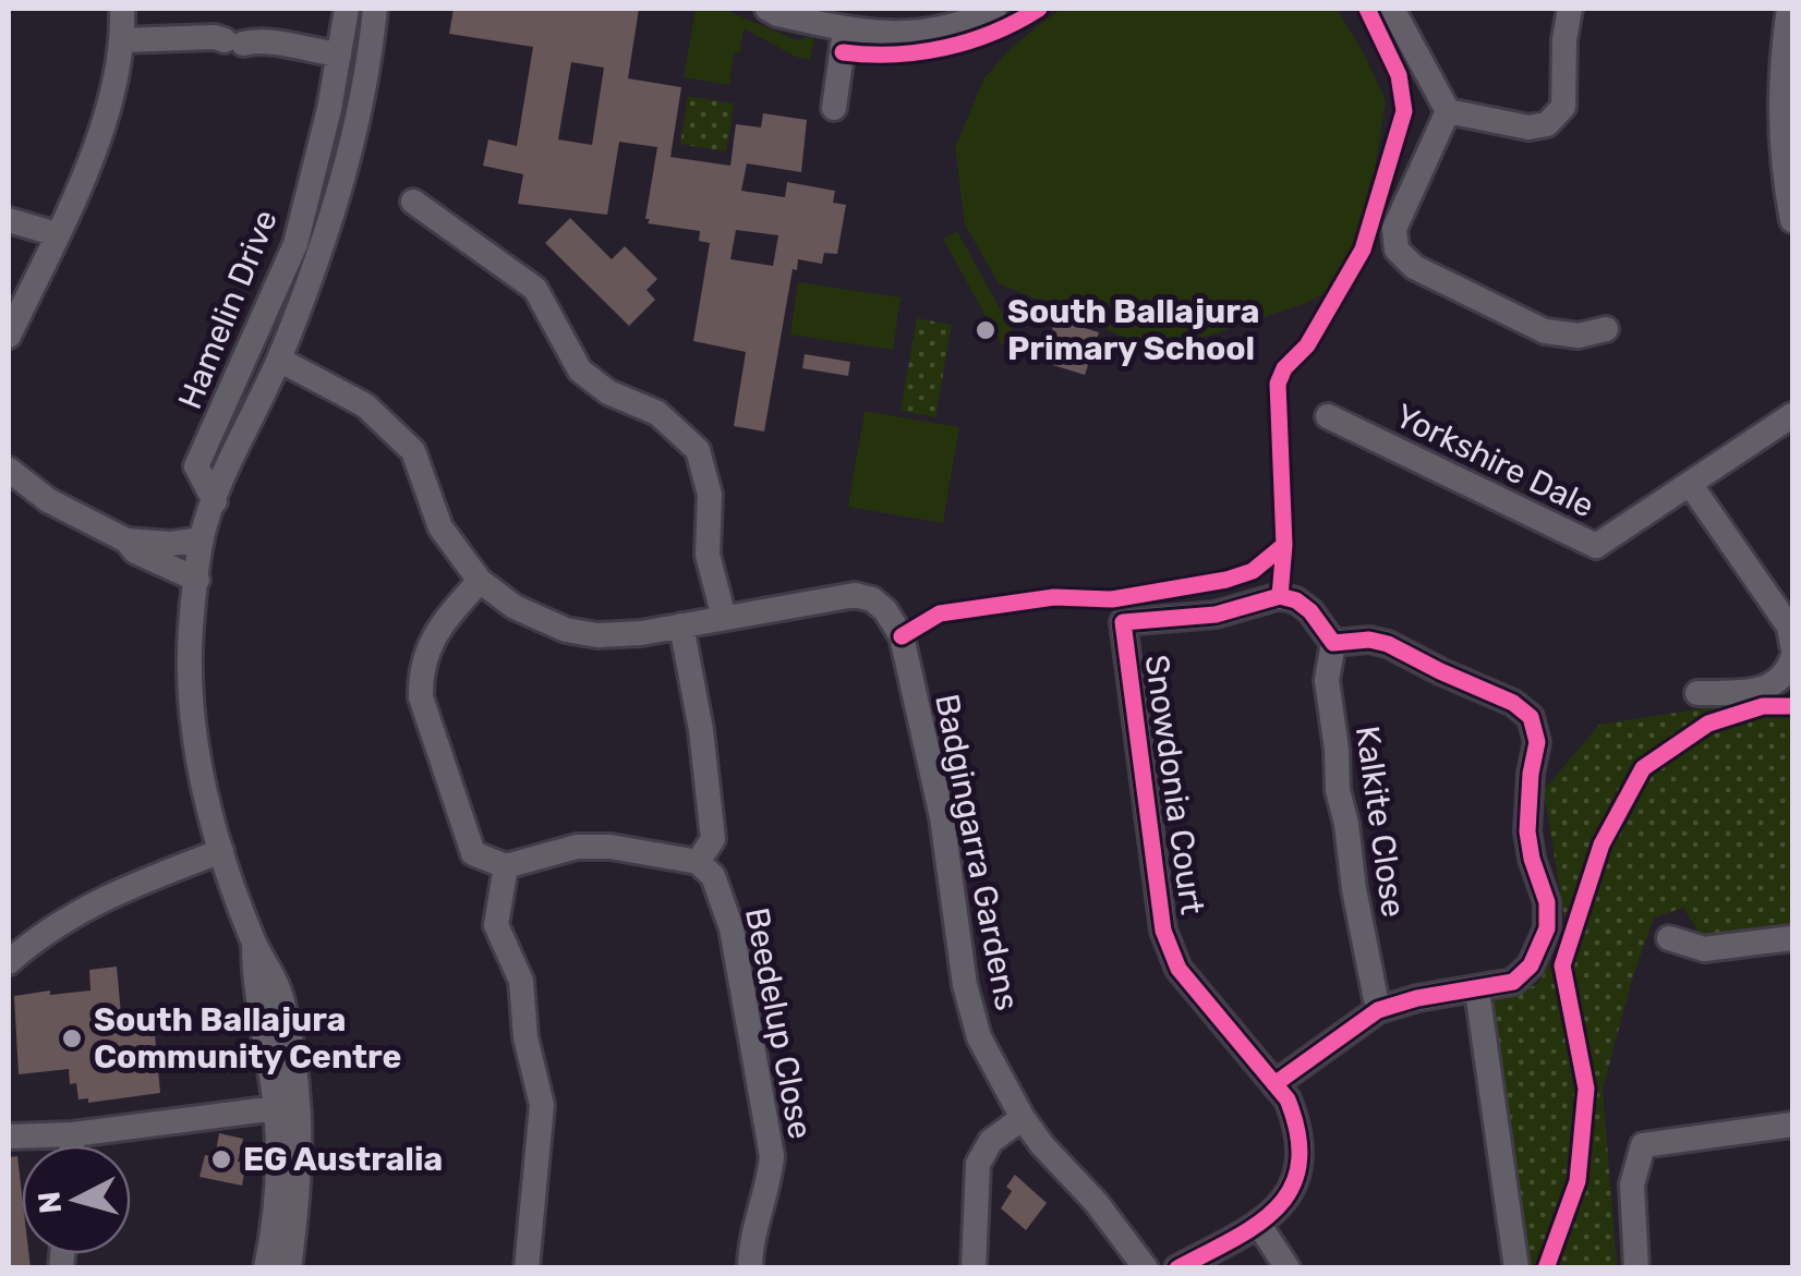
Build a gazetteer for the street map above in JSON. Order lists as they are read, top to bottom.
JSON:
{
  "streets": {
    "street": [
      "Hamelin Drive",
      "Yorkshire Dale",
      "Snowdonia Court",
      "Kalkite Close",
      "Badgingarra Gardens",
      "Beedelup Close"
    ]
  },
  "crossings": [
    ["Hamelin Drive", "Badgingarra Gardens"],
    ["Snowdonia Court", "Kalkite Close"]
  ],
  "places": ["South Ballajura Primary School", "South Ballajura Community Centre", "EG Australia"],
  "north": "left"
}
